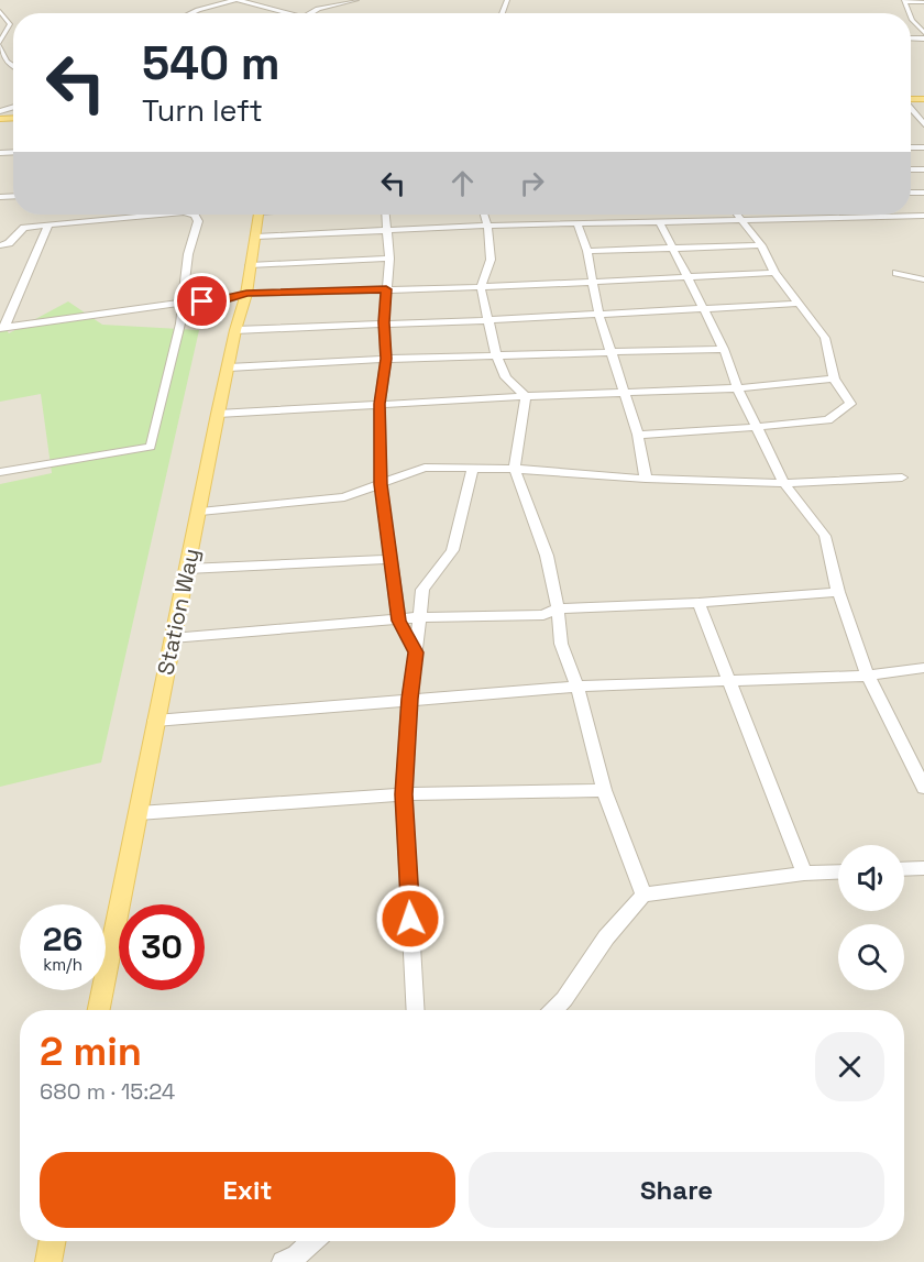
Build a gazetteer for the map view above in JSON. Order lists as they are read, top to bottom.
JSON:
{
  "streets": {
    "main road": ["Station Way"]
  },
  "page": {
    "turn": ["540 m", "Turn left"],
    "speed": "26 km/h",
    "limit": "30",
    "heading": ["2 min", "680 m · 15:24"],
    "buttons": ["Exit", "Share"]
  }
}
